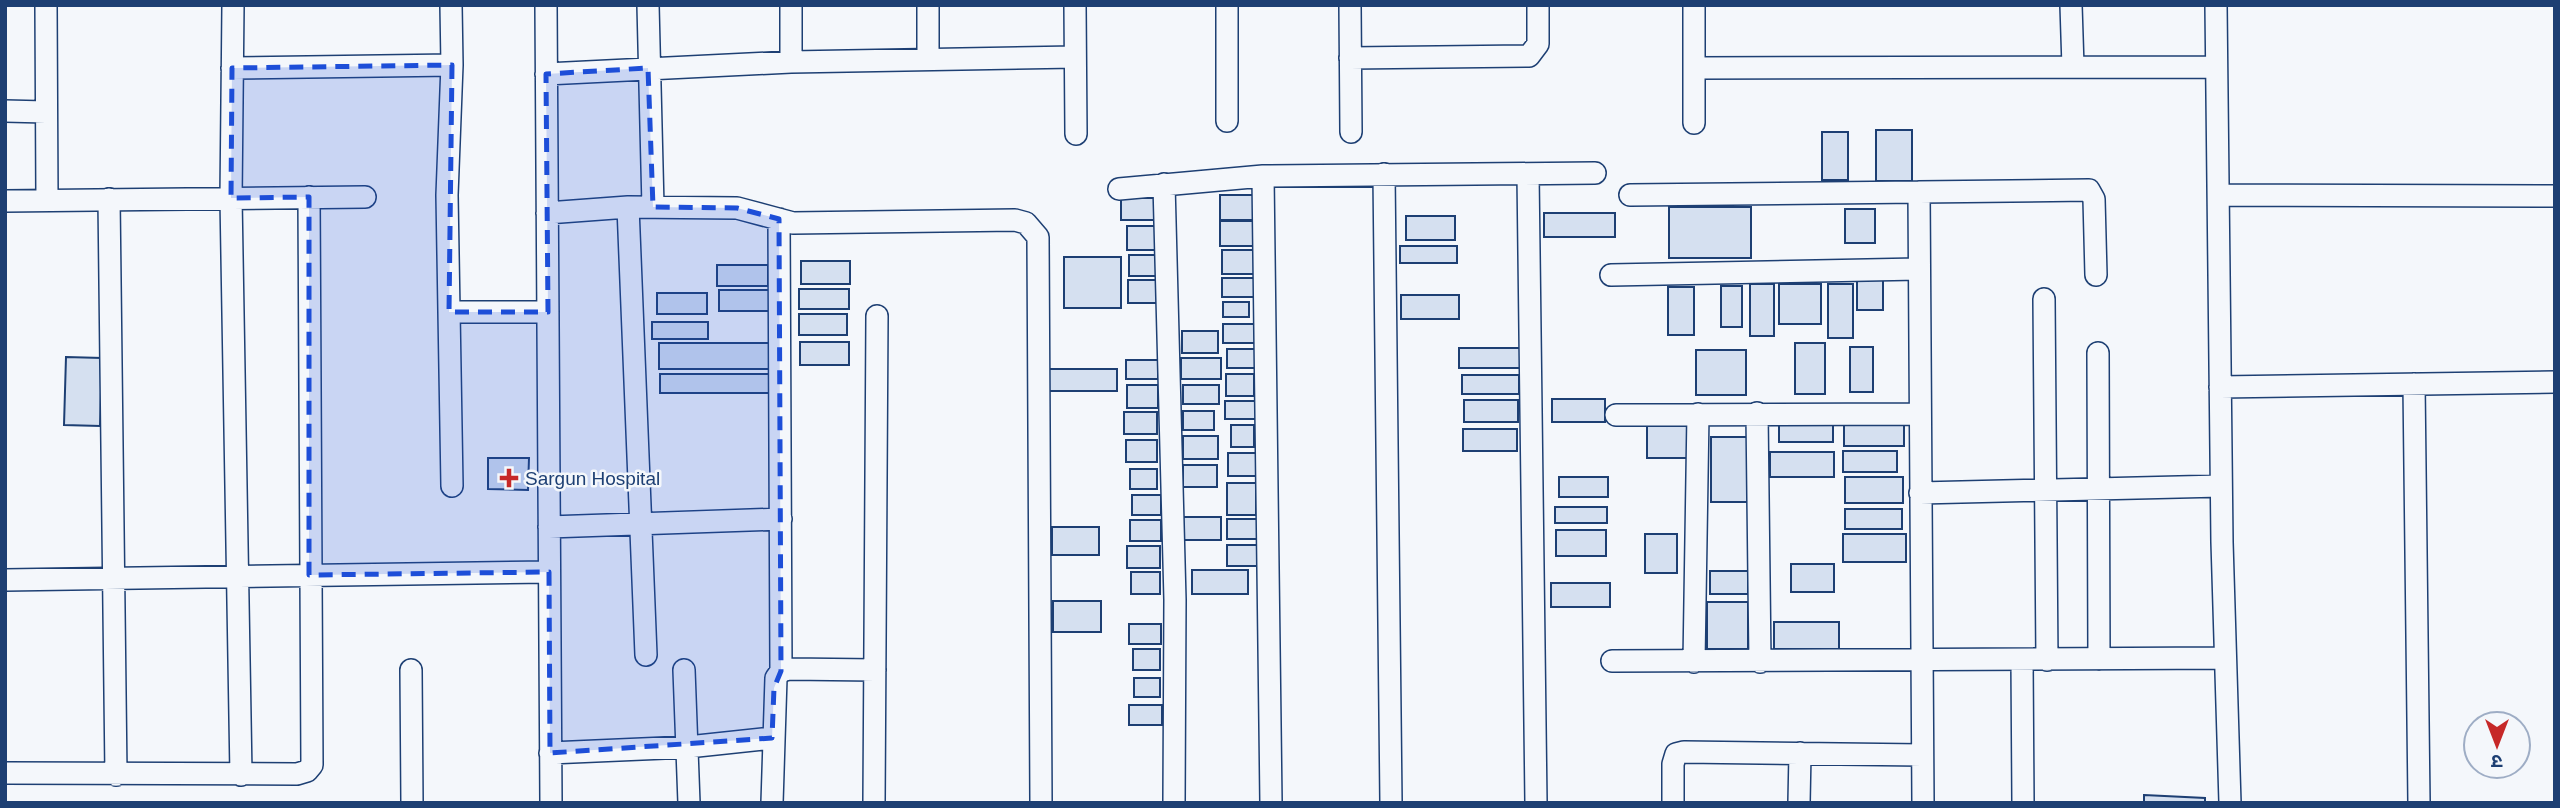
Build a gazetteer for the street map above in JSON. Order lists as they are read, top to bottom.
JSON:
{
  "places": {
    "health": ["Sargun Hospital"]
  },
  "north": "bottom"
}
